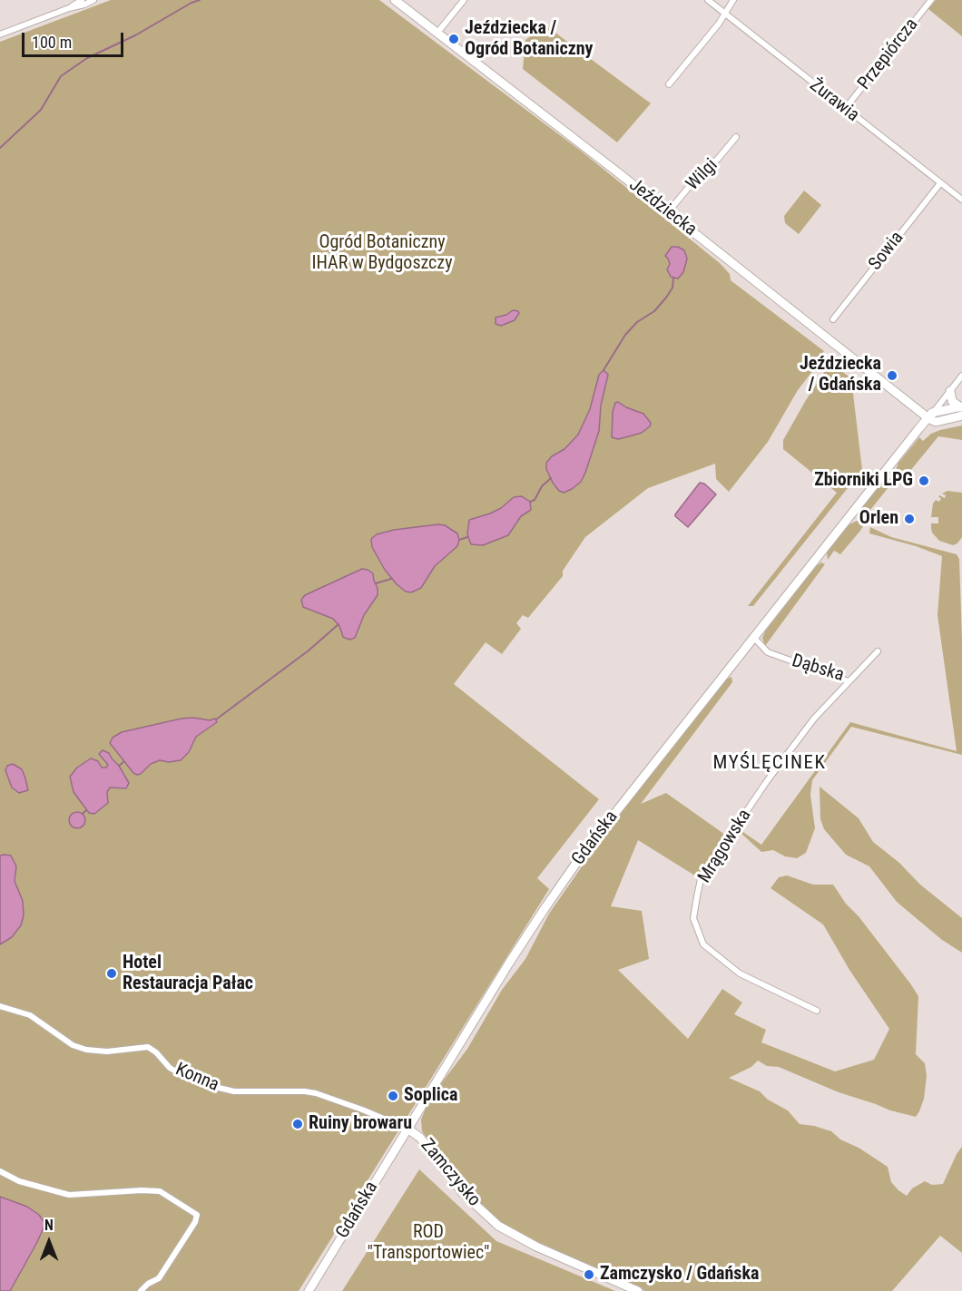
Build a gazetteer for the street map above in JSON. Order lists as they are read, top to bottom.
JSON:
{
  "streets": {
    "main road": ["Jeździecka", "Gdańska", "Zamczysko"],
    "street": [
      "Przepiórcza",
      "Żurawia",
      "Wilgi",
      "Sowia",
      "Dąbska",
      "Mrągowska",
      "Konna"
    ]
  },
  "crossings": [
    ["Przepiórcza", "Żurawia"],
    ["Żurawia", "Sowia"],
    ["Wilgi", "Jeździecka"],
    ["Jeździecka", "Gdańska"],
    ["Dąbska", "Gdańska"],
    ["Dąbska", "Mrągowska"],
    ["Gdańska", "Konna"],
    ["Gdańska", "Zamczysko"],
    ["Konna", "Zamczysko"]
  ],
  "districts": ["MYŚLĘCINEK"],
  "parks": ["Ogród Botaniczny IHAR w Bydgoszczy", "ROD \"Transportowiec\""],
  "places": [
    "Jeździecka / Ogród Botaniczny",
    "Jeździecka / Gdańska",
    "Zbiorniki LPG",
    "Orlen",
    "Hotel Restauracja Pałac",
    "Soplica",
    "Ruiny browaru",
    "Zamczysko / Gdańska"
  ],
  "scale_bar": "100 m",
  "north": "top"
}
